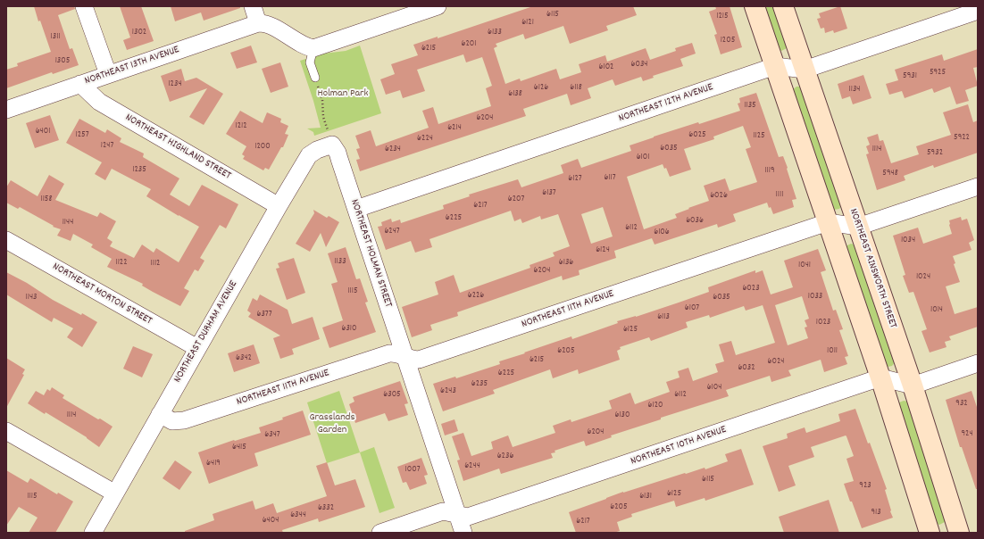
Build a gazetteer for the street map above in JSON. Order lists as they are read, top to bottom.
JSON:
{
  "streets": {
    "street": [
      "NORTHEAST 13TH AVENUE",
      "NORTHEAST 12TH AVENUE",
      "NORTHEAST HIGHLAND STREET",
      "NORTHEAST HOLMAN STREET",
      "NORTHEAST AINSWORTH STREET",
      "NORTHEAST MORTON STREET",
      "NORTHEAST 11TH AVENUE",
      "NORTHEAST DURHAM AVENUE",
      "NORTHEAST 10TH AVENUE"
    ]
  },
  "crossings": [
    ["NORTHEAST 13TH AVENUE", "NORTHEAST HIGHLAND STREET"],
    ["NORTHEAST 12TH AVENUE", "NORTHEAST HOLMAN STREET"],
    ["NORTHEAST 12TH AVENUE", "NORTHEAST AINSWORTH STREET"],
    ["NORTHEAST HIGHLAND STREET", "NORTHEAST DURHAM AVENUE"],
    ["NORTHEAST HOLMAN STREET", "NORTHEAST 11TH AVENUE"],
    ["NORTHEAST HOLMAN STREET", "NORTHEAST DURHAM AVENUE"],
    ["NORTHEAST HOLMAN STREET", "NORTHEAST 10TH AVENUE"],
    ["NORTHEAST AINSWORTH STREET", "NORTHEAST 11TH AVENUE"],
    ["NORTHEAST MORTON STREET", "NORTHEAST DURHAM AVENUE"],
    ["NORTHEAST 11TH AVENUE", "NORTHEAST DURHAM AVENUE"]
  ],
  "parks": ["Holman Park", "Grasslands Garden"],
  "house_numbers": [
    "6115",
    "1215",
    "6121",
    "1302",
    "6133",
    "1311",
    "1205",
    "6201",
    "6215",
    "1305",
    "6034",
    "6102",
    "5925",
    "5931",
    "1234",
    "6126",
    "6118",
    "1134",
    "6138",
    "1135",
    "6204",
    "1212",
    "6214",
    "6401",
    "1257",
    "6025",
    "1125",
    "5922",
    "6224",
    "1247",
    "1200",
    "6035",
    "6234",
    "1114",
    "5932",
    "6101",
    "1235",
    "1119",
    "5948",
    "6117",
    "6127",
    "6137",
    "1111",
    "6026",
    "1158",
    "6207",
    "6217",
    "6225",
    "6036",
    "1144",
    "6112",
    "6247",
    "6106",
    "1034",
    "6124",
    "1133",
    "1122",
    "6136",
    "1112",
    "1041",
    "6204",
    "1024",
    "6023",
    "1115",
    "6226",
    "1033",
    "1143",
    "6035",
    "6107",
    "1014",
    "6377",
    "6113",
    "1023",
    "6310",
    "6125",
    "6205",
    "1011",
    "6342",
    "6215",
    "6024",
    "6032",
    "6225",
    "6235",
    "6104",
    "6243",
    "6305",
    "6112",
    "932",
    "6120",
    "1114",
    "6130",
    "6204",
    "924",
    "6347",
    "6415",
    "6236",
    "6419",
    "6244",
    "1007",
    "6115",
    "923",
    "6125",
    "1115",
    "6131",
    "6205",
    "6332",
    "913",
    "6344",
    "6404",
    "6217"
  ]
}
